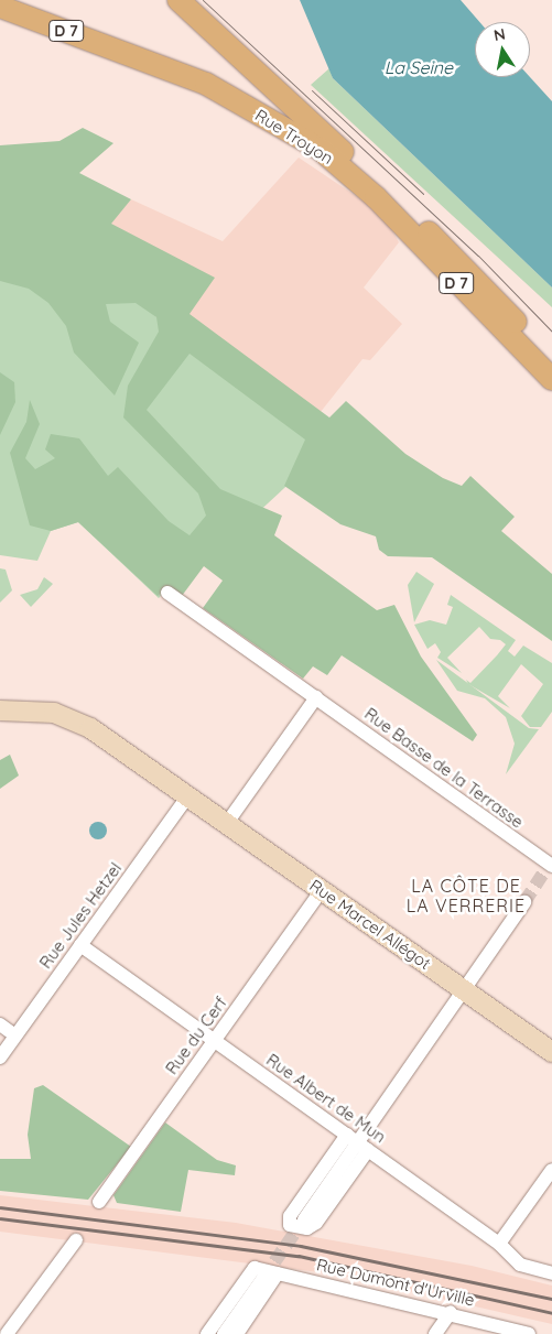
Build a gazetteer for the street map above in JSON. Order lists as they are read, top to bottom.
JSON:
{
  "streets": {
    "main road": ["D 7", "Rue Troyon", "Rue Marcel Allégot"],
    "street": [
      "Rue Basse de la Terrasse",
      "Rue Jules Hetzel",
      "Rue du Cerf",
      "Rue Albert de Mun",
      "Rue Dumont d'Urville"
    ]
  },
  "crossings": [
    ["D 7", "Rue Troyon"],
    ["Rue Jules Hetzel", "Rue Marcel Allégot"],
    ["Rue Jules Hetzel", "Rue Albert de Mun"],
    ["Rue Marcel Allégot", "Rue du Cerf"],
    ["Rue du Cerf", "Rue Albert de Mun"]
  ],
  "districts": ["LA CÔTE DE LA VERRERIE"],
  "water": ["La Seine"],
  "north": "top"
}
